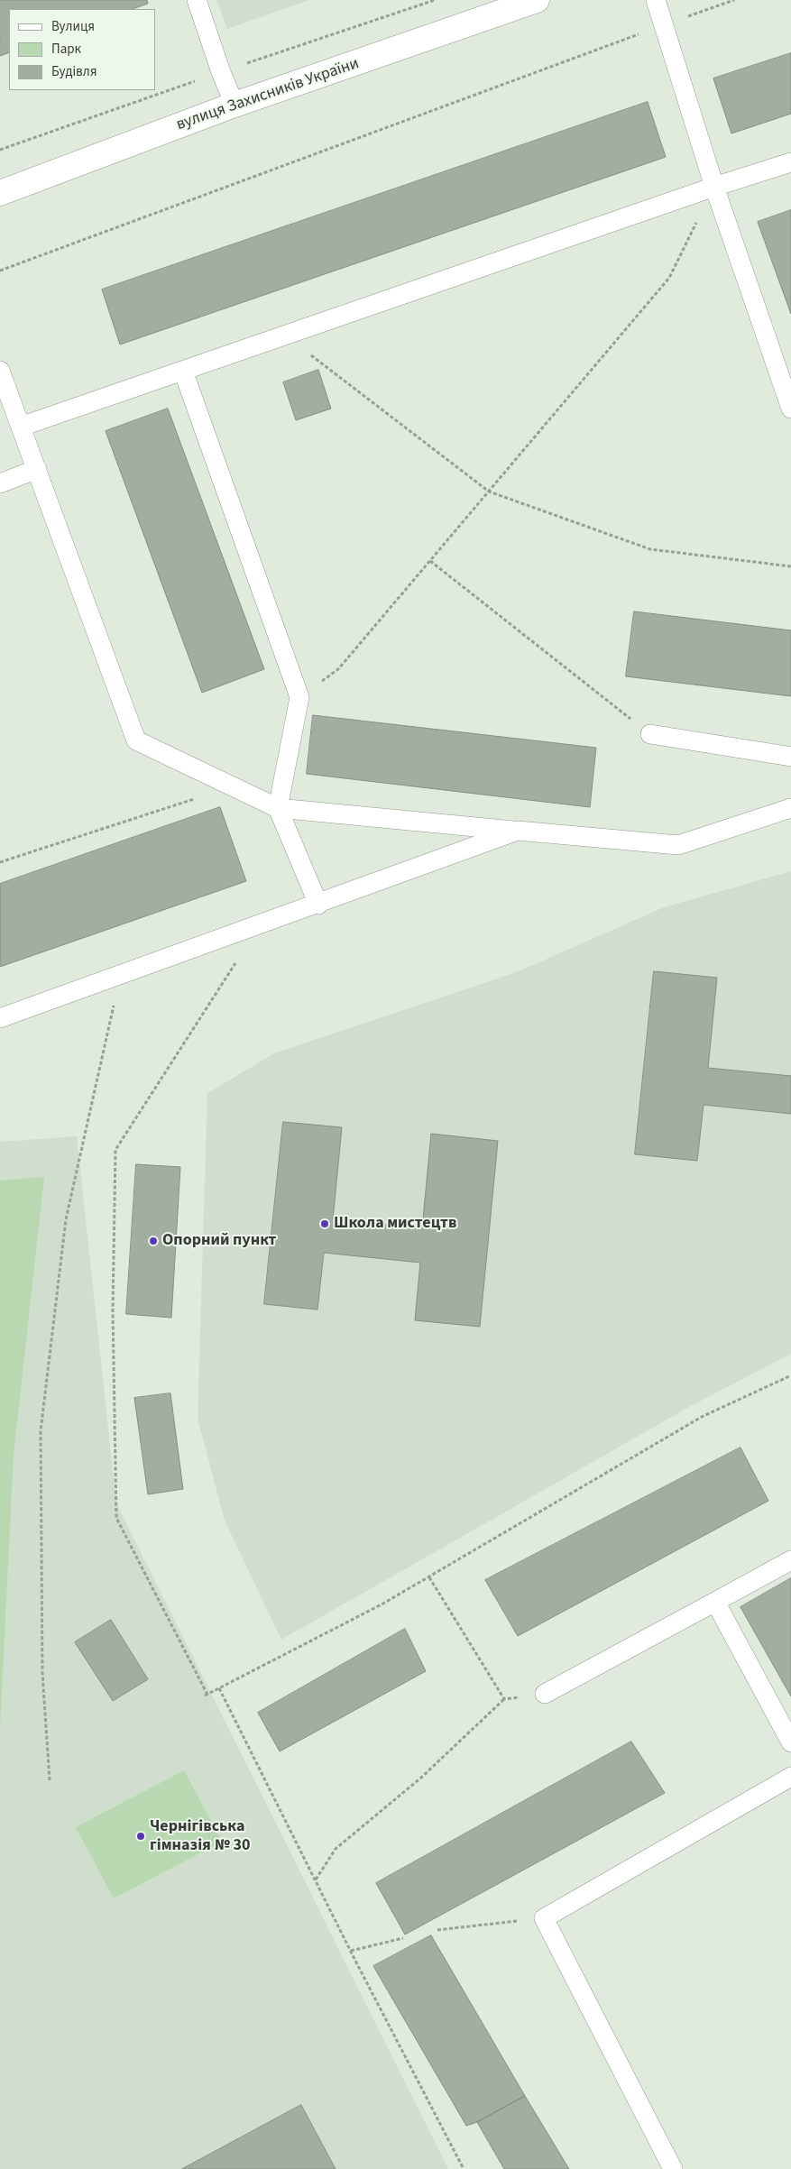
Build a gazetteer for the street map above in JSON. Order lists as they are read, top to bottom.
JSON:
{
  "streets": {
    "street": ["вулиця Захисників України"]
  },
  "places": ["Школа мистецтв", "Опорний пункт", "Чернігівська гімназія № 30"],
  "legend": ["Вулиця", "Парк", "Будівля"]
}
